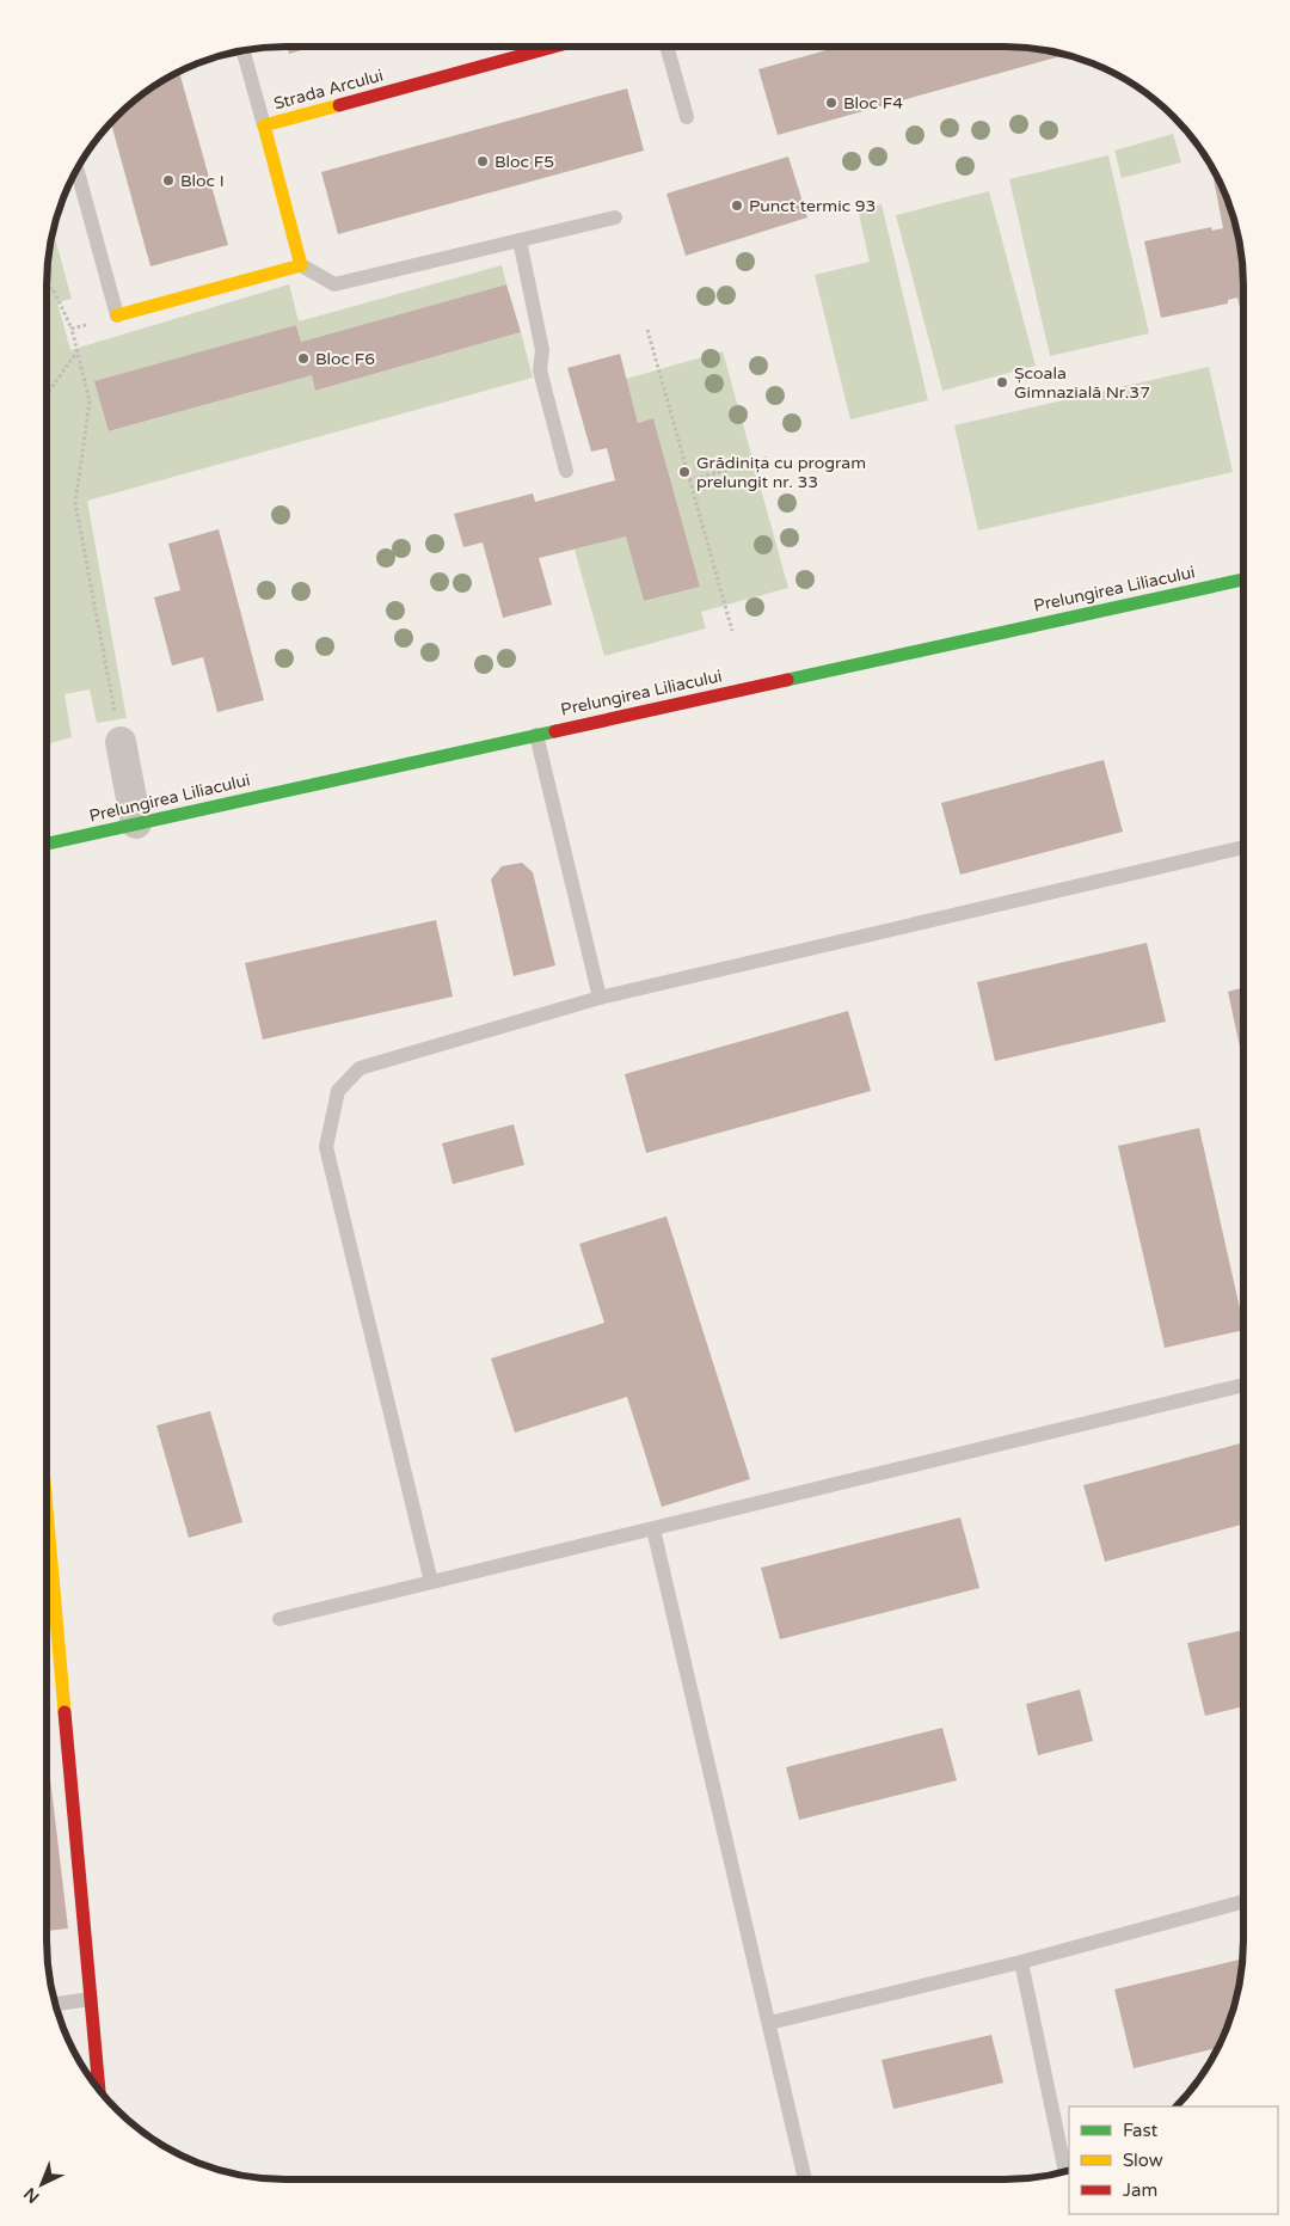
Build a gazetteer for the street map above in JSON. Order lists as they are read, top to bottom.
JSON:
{
  "streets": {
    "street": ["Strada Arcului", "Prelungirea Liliacului"]
  },
  "places": [
    "Bloc F4",
    "Bloc F5",
    "Bloc I",
    "Punct termic 93",
    "Bloc F6",
    "Școala Gimnazială Nr.37",
    "Grădinița cu program prelungit nr. 33"
  ],
  "legend": ["Fast", "Slow", "Jam"],
  "north": "bottom left"
}
